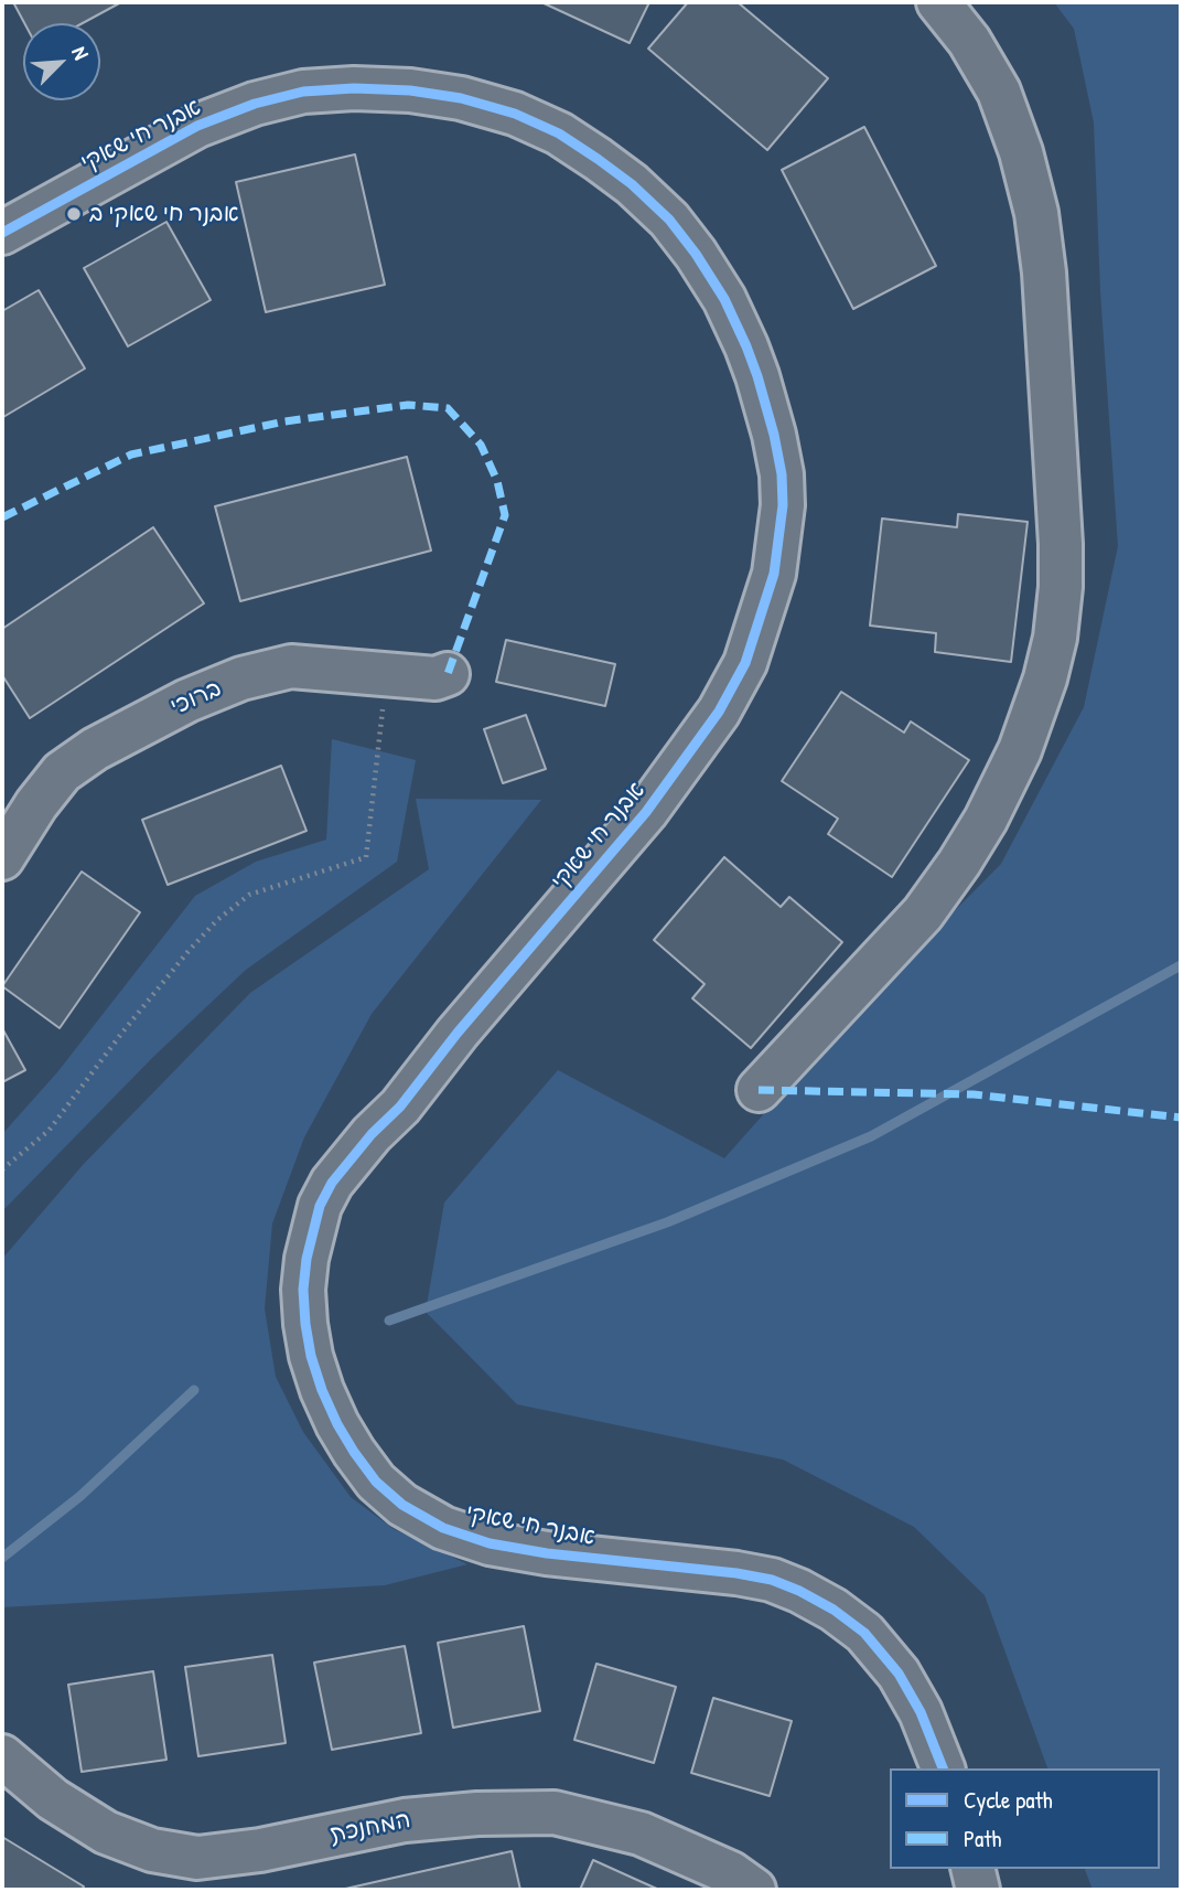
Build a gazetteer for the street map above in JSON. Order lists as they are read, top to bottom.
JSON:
{
  "streets": {
    "street": ["אבנר חי שאקי", "ברוכי", "המחנכת"]
  },
  "places": ["אבנר חי שאקי ב"],
  "legend": ["Cycle path", "Path"],
  "north": "top right"
}
